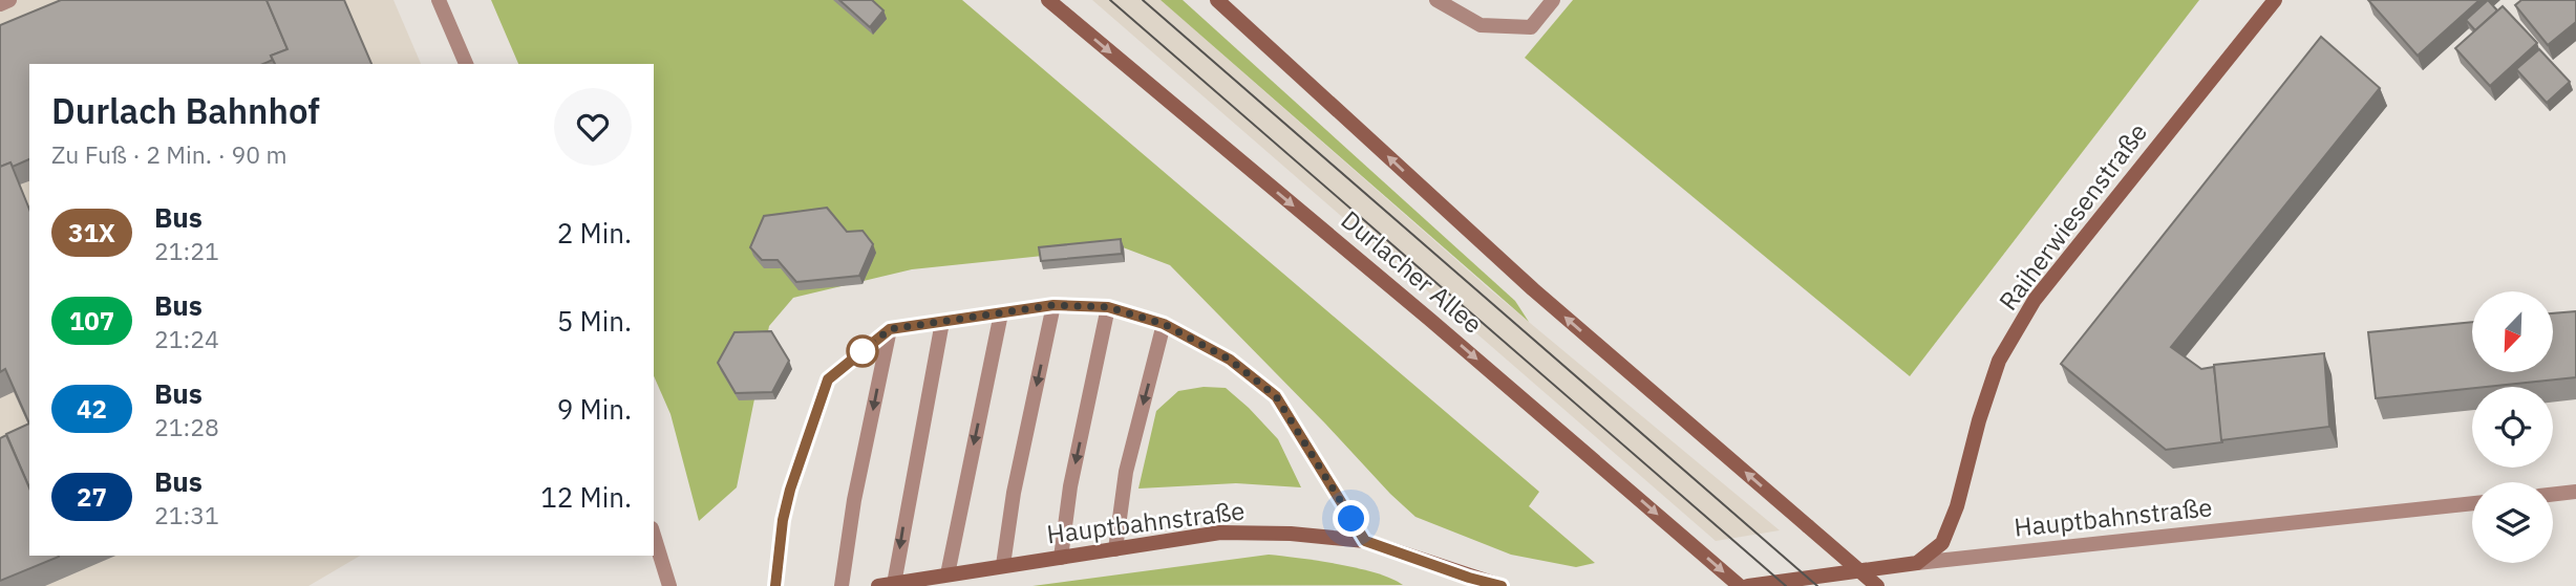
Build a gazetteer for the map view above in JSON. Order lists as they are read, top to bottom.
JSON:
{
  "streets": {
    "main road": ["Raiherwiesenstraße", "Durlacher Allee", "Hauptbahnstraße"]
  },
  "crossings": [
    ["Raiherwiesenstraße", "Hauptbahnstraße"]
  ],
  "lines": ["bus line 31X"],
  "north": "bottom left",
  "page": {
    "heading": ["Durlach Bahnhof", "Zu Fuß · 2 Min. · 90 m"],
    "list": [
      {
        "mark": "31X",
        "name": "Bus",
        "note": "21:21",
        "value": "2 Min."
      },
      {
        "mark": "107",
        "name": "Bus",
        "note": "21:24",
        "value": "5 Min."
      },
      {
        "mark": "42",
        "name": "Bus",
        "note": "21:28",
        "value": "9 Min."
      },
      {
        "mark": "27",
        "name": "Bus",
        "note": "21:31",
        "value": "12 Min."
      }
    ]
  }
}
